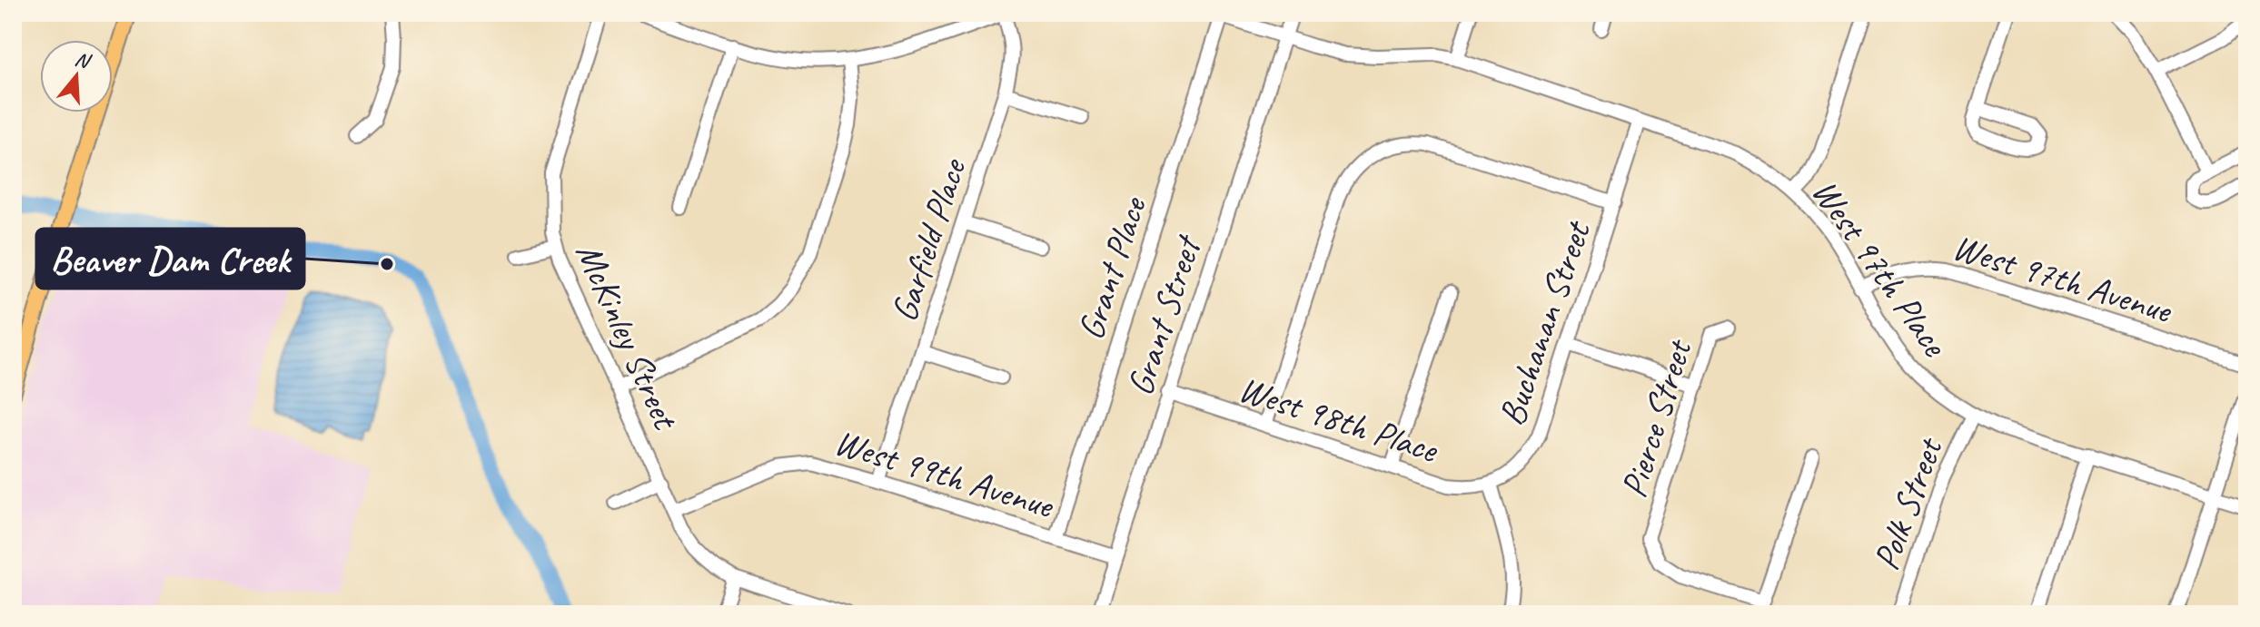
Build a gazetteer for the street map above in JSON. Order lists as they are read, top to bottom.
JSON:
{
  "streets": {
    "street": [
      "Garfield Place",
      "West 97th Place",
      "Grant Place",
      "West 97th Avenue",
      "Grant Street",
      "Buchanan Street",
      "McKinley Street",
      "West 98th Place",
      "Pierce Street",
      "West 99th Avenue",
      "Polk Street"
    ]
  },
  "crossings": [
    ["Garfield Place", "West 99th Avenue"],
    ["West 97th Place", "Grant Place"],
    ["West 97th Place", "West 97th Avenue"],
    ["West 97th Place", "Grant Street"],
    ["West 97th Place", "Buchanan Street"],
    ["West 97th Place", "Polk Street"],
    ["Grant Place", "West 99th Avenue"],
    ["Grant Street", "West 98th Place"],
    ["Grant Street", "West 99th Avenue"],
    ["Buchanan Street", "West 98th Place"],
    ["McKinley Street", "West 99th Avenue"]
  ],
  "places": ["Beaver Dam Creek"],
  "north": "top"
}
